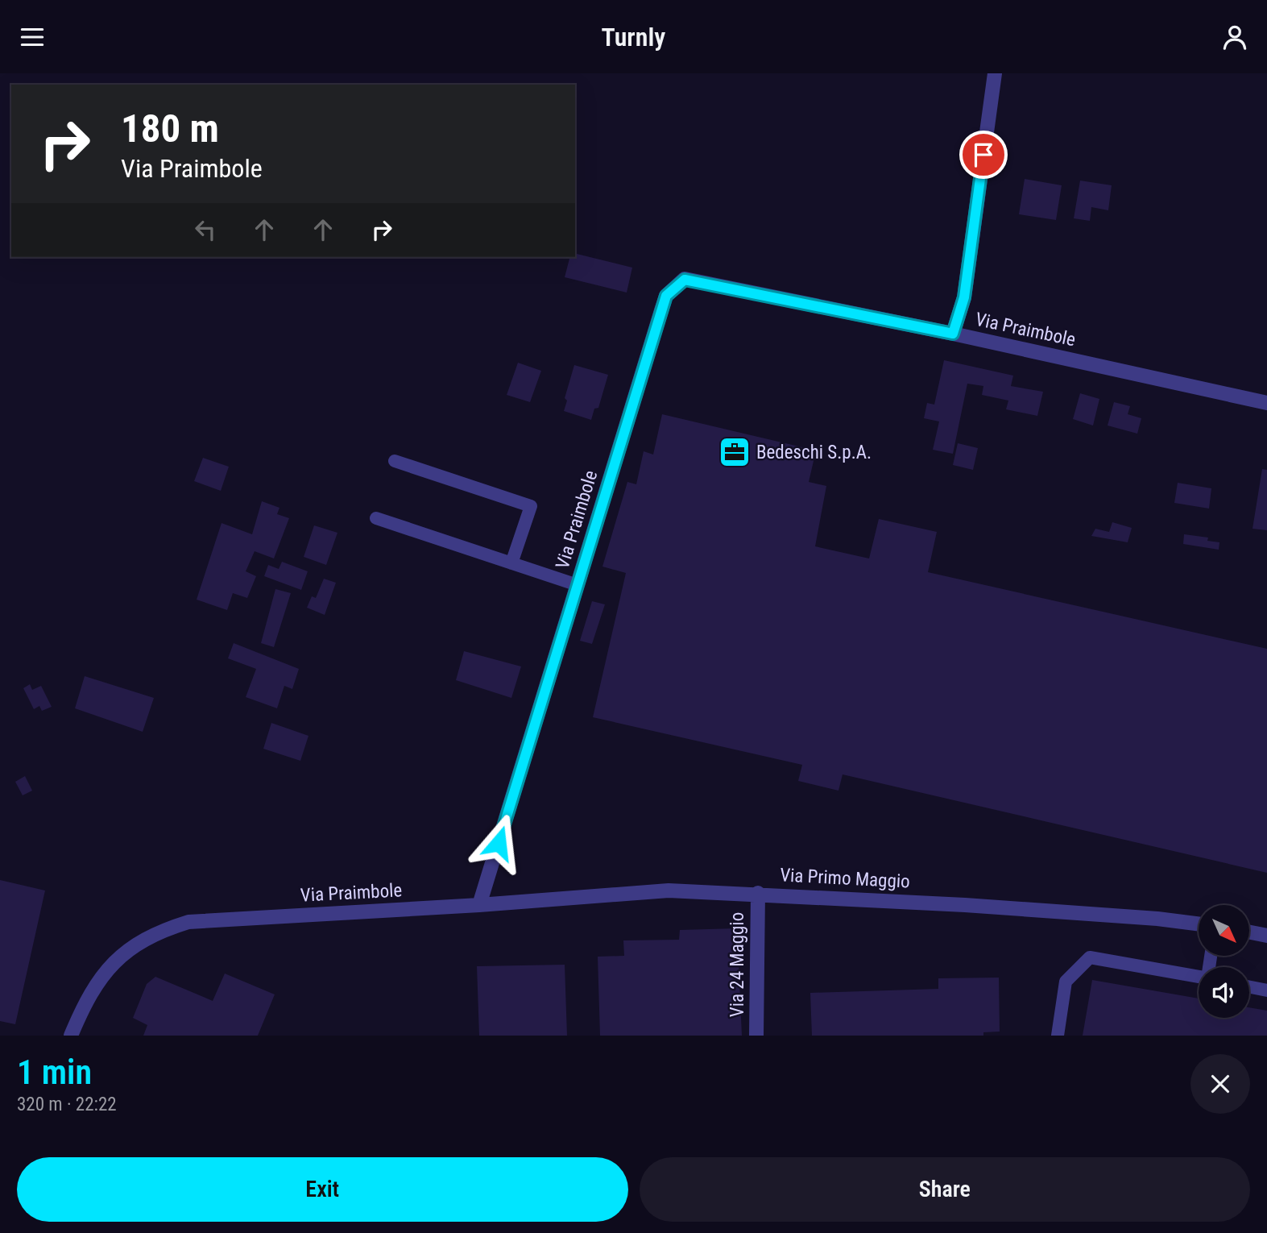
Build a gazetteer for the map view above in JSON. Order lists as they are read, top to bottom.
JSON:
{
  "streets": {
    "street": ["Via Praimbole", "Via Primo Maggio", "Via 24 Maggio"]
  },
  "crossings": [
    ["Via Praimbole", "Via Primo Maggio"],
    ["Via Primo Maggio", "Via 24 Maggio"]
  ],
  "places": {
    "office": ["Bedeschi S.p.A."]
  },
  "north": "bottom right",
  "page": {
    "header": "Turnly",
    "turn": ["180 m", "Via Praimbole"],
    "heading": ["1 min", "320 m · 22:22"],
    "buttons": ["Exit", "Share"]
  }
}
